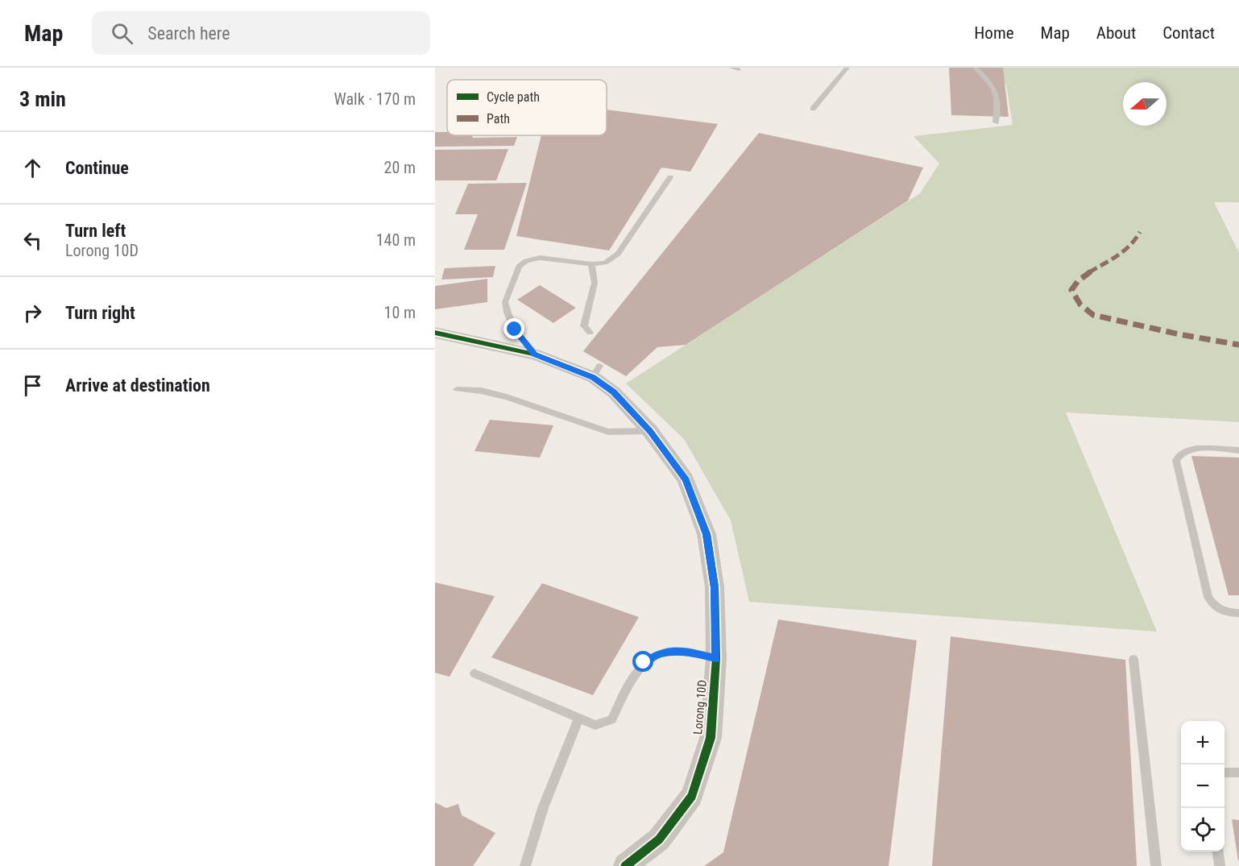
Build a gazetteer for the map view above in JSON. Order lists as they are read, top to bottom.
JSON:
{
  "streets": {
    "street": ["Lorong 10D"]
  },
  "legend": ["Cycle path", "Path"],
  "north": "left",
  "page": {
    "header": "Map",
    "search": "Search here",
    "nav": [
      "Home",
      "Map",
      "About",
      "Contact"
    ],
    "heading": ["3 min", "Walk · 170 m"],
    "list": [
      ["Continue", "20 m"],
      ["Turn left", "Lorong 10D", "140 m"],
      ["Turn right", "10 m"],
      "Arrive at destination"
    ],
    "map_buttons": ["+", "−"]
  }
}
